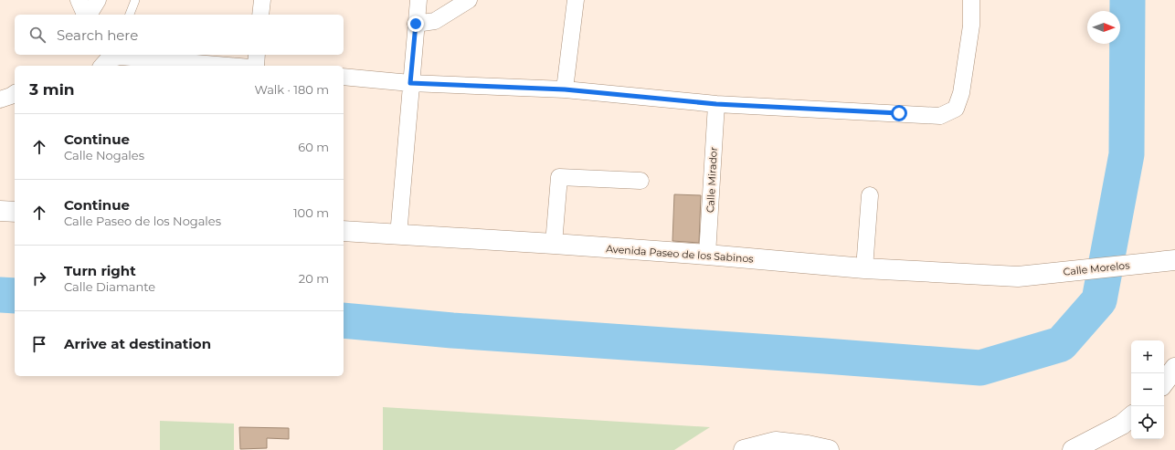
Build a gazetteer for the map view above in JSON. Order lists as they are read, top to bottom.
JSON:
{
  "streets": {
    "street": ["Calle Mirador", "Avenida Paseo de los Sabinos", "Calle Morelos"]
  },
  "crossings": [
    ["Calle Mirador", "Avenida Paseo de los Sabinos"],
    ["Avenida Paseo de los Sabinos", "Calle Morelos"]
  ],
  "north": "right",
  "page": {
    "search": "Search here",
    "heading": ["3 min", "Walk · 180 m"],
    "list": [
      ["Continue", "Calle Nogales", "60 m"],
      ["Continue", "Calle Paseo de los Nogales", "100 m"],
      ["Turn right", "Calle Diamante", "20 m"],
      "Arrive at destination"
    ],
    "map_buttons": ["+", "−"]
  }
}
